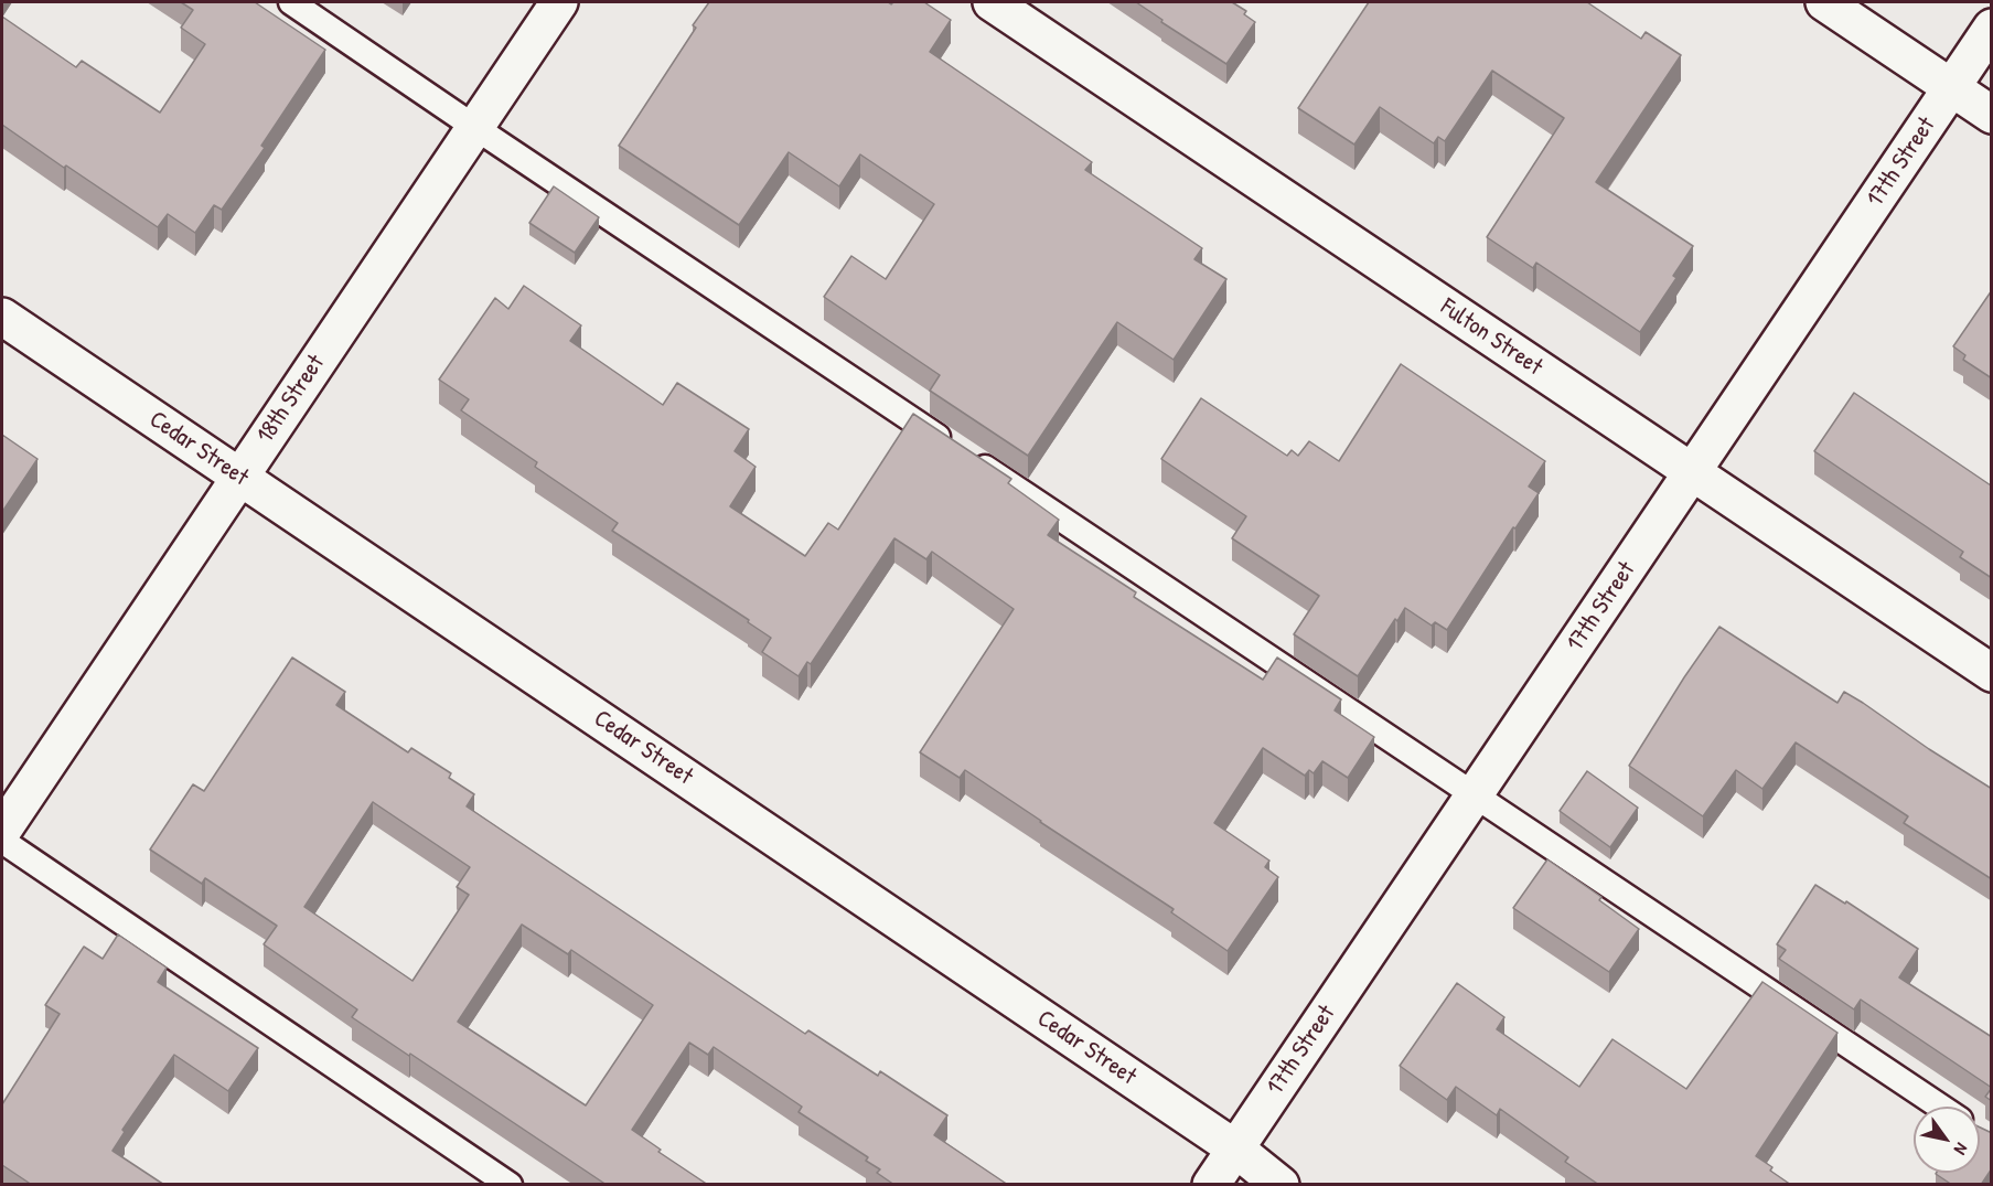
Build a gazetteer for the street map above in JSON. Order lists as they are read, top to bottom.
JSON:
{
  "streets": {
    "street": [
      "17th Street",
      "Fulton Street",
      "18th Street",
      "Cedar Street"
    ]
  },
  "crossings": [
    ["17th Street", "Fulton Street"],
    ["17th Street", "Cedar Street"],
    ["18th Street", "Cedar Street"]
  ],
  "north": "bottom right"
}
